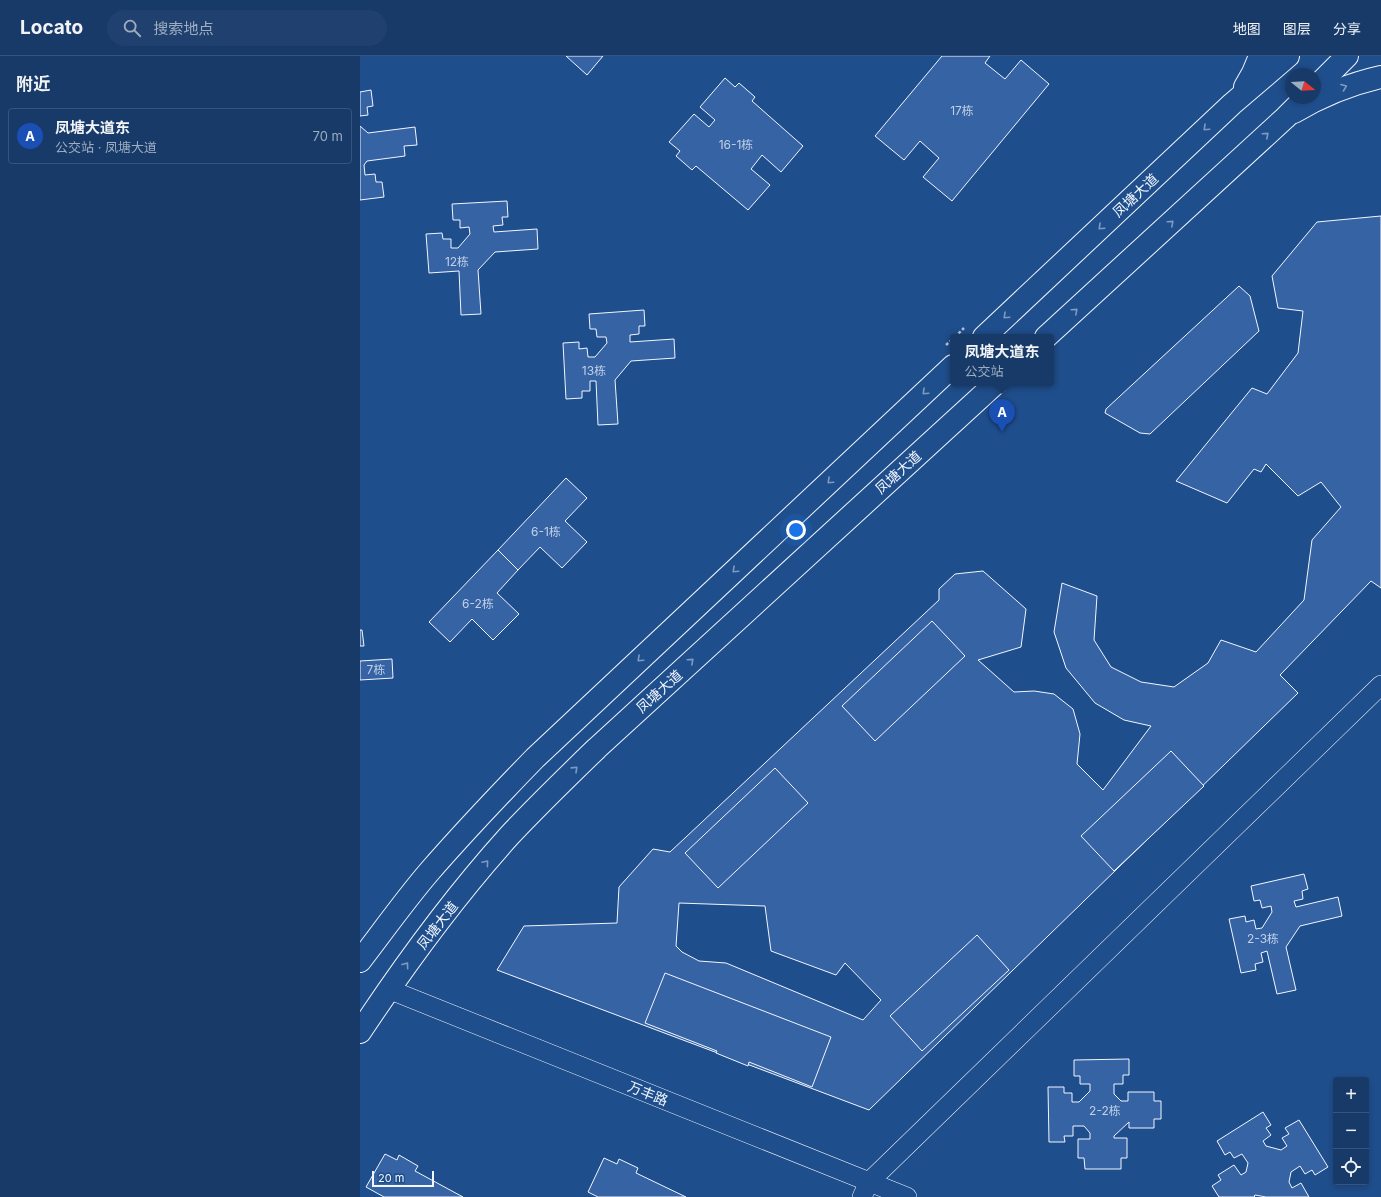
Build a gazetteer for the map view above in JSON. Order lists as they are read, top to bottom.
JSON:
{
  "streets": {
    "main road": ["凤塘大道"],
    "street": ["万丰路"]
  },
  "crossings": [
    ["凤塘大道", "万丰路"]
  ],
  "house_numbers": [
    "17栋",
    "16-1栋",
    "12栋",
    "13栋",
    "6-1栋",
    "6-2栋",
    "7栋",
    "2-3栋",
    "2-2栋"
  ],
  "scale_bar": "20 m",
  "north": "right",
  "page": {
    "header": "Locato",
    "search": "搜索地点",
    "nav": ["地图", "图层", "分享"],
    "heading": "附近",
    "list": [
      {
        "mark": "A",
        "name": "凤塘大道东",
        "note": "公交站 · 凤塘大道",
        "value": "70 m"
      }
    ],
    "popup": ["凤塘大道东", "公交站"],
    "pins": "A",
    "map_buttons": ["+", "−"],
    "scale": "20 m"
  }
}
